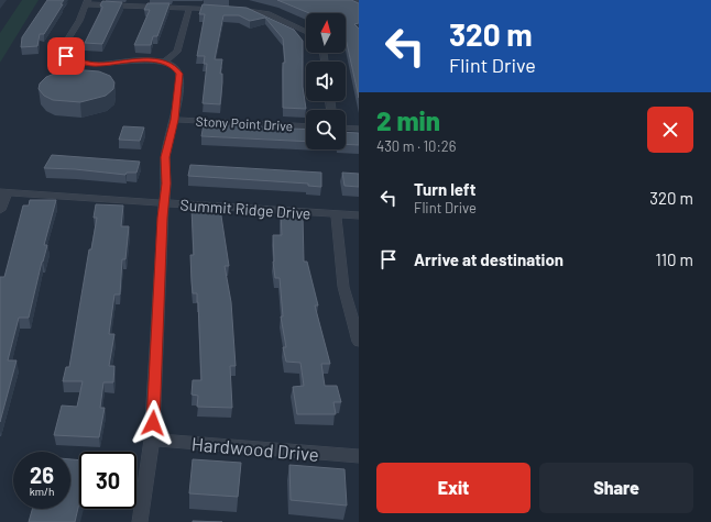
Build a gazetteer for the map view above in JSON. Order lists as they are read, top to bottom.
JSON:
{
  "streets": {
    "street": ["Stony Point Drive", "Summit Ridge Drive", "Hardwood Drive"]
  },
  "north": "top",
  "page": {
    "turn": ["320 m", "Flint Drive"],
    "heading": ["2 min", "430 m · 10:26"],
    "list": [
      {
        "name": "Turn left",
        "note": "Flint Drive",
        "value": "320 m"
      },
      {
        "name": "Arrive at destination",
        "value": "110 m"
      }
    ],
    "speed": "26 km/h",
    "limit": "30",
    "buttons": ["Exit", "Share"]
  }
}
